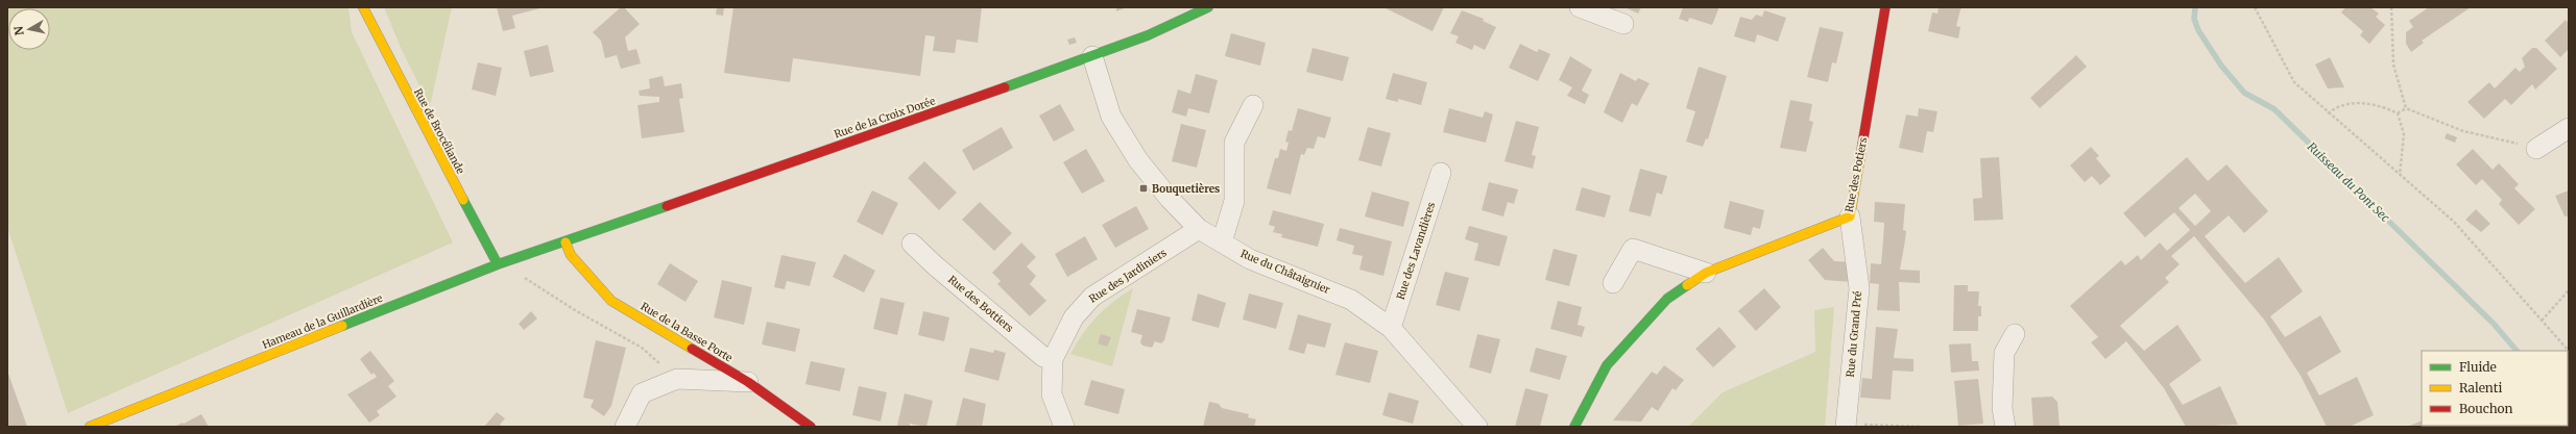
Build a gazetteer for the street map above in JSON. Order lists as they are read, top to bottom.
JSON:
{
  "streets": {
    "street": [
      "Rue de la Croix Dorée",
      "Rue de Brocéliande",
      "Rue des Potiers",
      "Rue des Lavandières",
      "Rue du Châtaignier",
      "Rue des Jardiniers",
      "Rue des Bottiers",
      "Hameau de la Guillardière",
      "Rue de la Basse Porte",
      "Rue du Grand Pré"
    ]
  },
  "crossings": [
    ["Rue de la Croix Dorée", "Rue du Châtaignier"],
    ["Rue de la Croix Dorée", "Hameau de la Guillardière"],
    ["Rue de la Croix Dorée", "Rue de la Basse Porte"],
    ["Rue de Brocéliande", "Hameau de la Guillardière"],
    ["Rue des Potiers", "Rue du Grand Pré"],
    ["Rue des Lavandières", "Rue du Châtaignier"],
    ["Rue du Châtaignier", "Rue des Jardiniers"],
    ["Rue des Jardiniers", "Rue des Bottiers"],
    ["Hameau de la Guillardière", "Rue de la Basse Porte"]
  ],
  "water": ["Ruisseau du Pont Sec"],
  "places": {
    "transit": ["Bouquetières"]
  },
  "legend": ["Fluide", "Ralenti", "Bouchon"],
  "north": "left"
}
